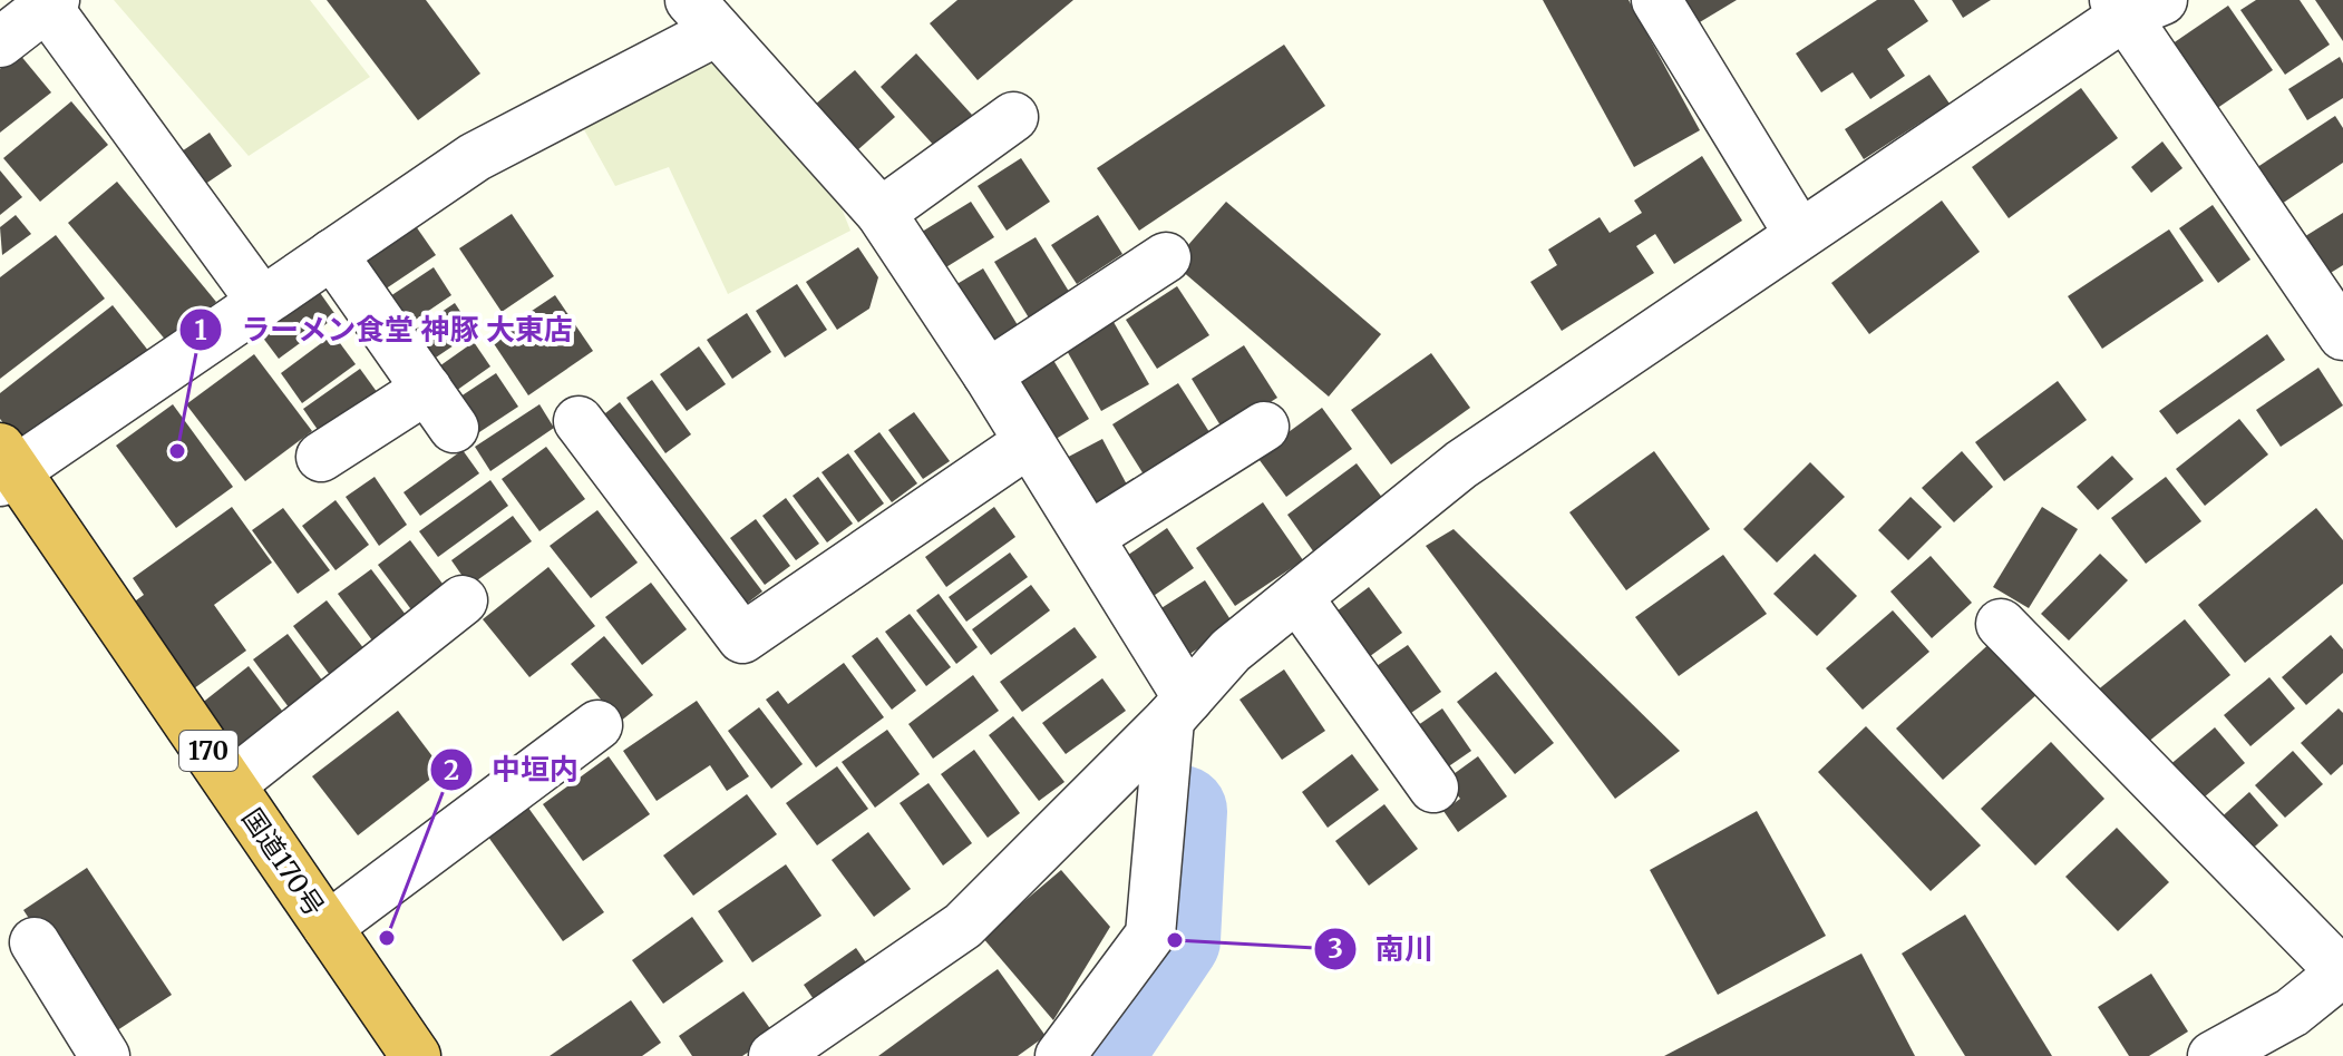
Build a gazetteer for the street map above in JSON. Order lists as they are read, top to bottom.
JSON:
{
  "streets": {
    "highway": ["170", "国道170号"]
  },
  "places": ["ラーメン食堂 神豚 大東店", "中垣内", "南川"]
}
